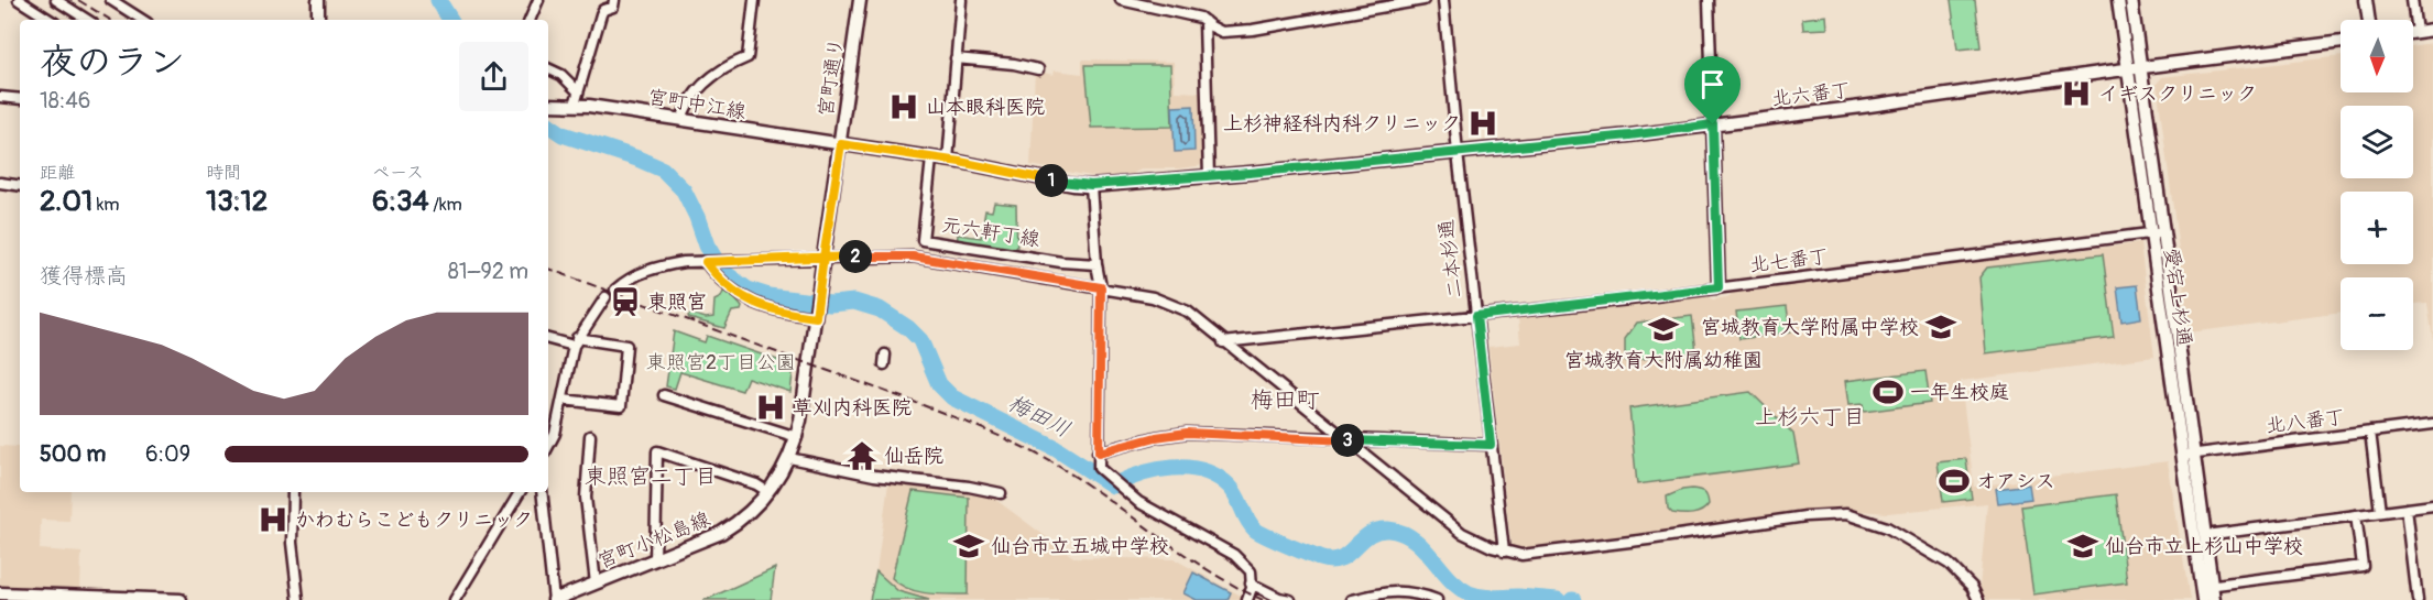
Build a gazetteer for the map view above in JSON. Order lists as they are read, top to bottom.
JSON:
{
  "streets": {
    "street": [
      "宮町通り",
      "北六番丁",
      "宮町中江線",
      "元六軒丁線",
      "二本杉通",
      "北七番丁",
      "愛宕上杉通",
      "北八番丁",
      "宮町小松島線"
    ]
  },
  "crossings": [
    ["宮町通り", "北六番丁"],
    ["宮町通り", "宮町中江線"],
    ["宮町通り", "宮町小松島線"],
    ["北六番丁", "宮町中江線"],
    ["北六番丁", "元六軒丁線"],
    ["北六番丁", "二本杉通"],
    ["北六番丁", "愛宕上杉通"],
    ["二本杉通", "北七番丁"],
    ["北七番丁", "愛宕上杉通"],
    ["愛宕上杉通", "北八番丁"]
  ],
  "districts": ["梅田町", "上杉六丁目", "東照宮二丁目"],
  "water": ["梅田川"],
  "parks": ["東照宮2丁目公園"],
  "places": {
    "hospital": [
      "イギスクリニック",
      "山本眼科医院",
      "上杉神経科内科クリニック",
      "草刈内科医院",
      "かわむらこどもクリニック"
    ],
    "station": ["東照宮"],
    "school or university": [
      "宮城教育大学附属中学校",
      "宮城教育大附属幼稚園",
      "仙台市立五城中学校",
      "仙台市立上杉山中学校"
    ],
    "sports": ["一年生校庭", "オアシス"],
    "temple": ["仙岳院"]
  },
  "north": "bottom",
  "page": {
    "map_buttons": ["+", "−"],
    "heading": ["夜のラン", "18:46"],
    "stats": [
      ["距離", "2.01 km"],
      ["時間", "13:12"],
      ["ペース", "6:34 /km"]
    ],
    "pins": ["1", "2", "3"],
    "chart": ["獲得標高", "81–92 m"],
    "list": [
      {
        "name": "500 m",
        "note": "6:09"
      }
    ]
  }
}
